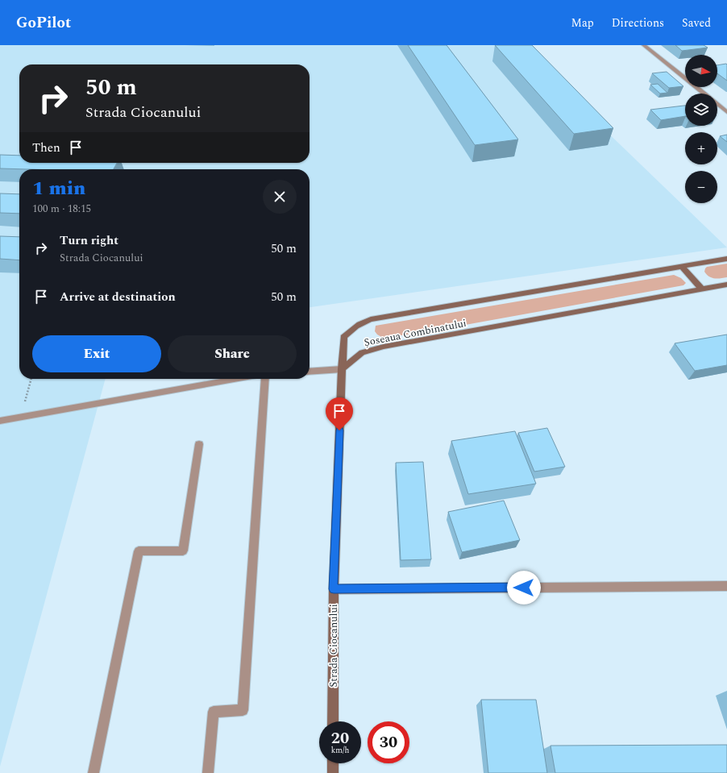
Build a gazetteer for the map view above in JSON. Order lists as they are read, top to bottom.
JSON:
{
  "streets": {
    "main road": ["Șoseaua Combinatului", "Strada Ciocanului"]
  },
  "crossings": [
    ["Șoseaua Combinatului", "Strada Ciocanului"]
  ],
  "north": "right",
  "page": {
    "header": "GoPilot",
    "nav": ["Map", "Directions", "Saved"],
    "map_buttons": ["+", "−"],
    "turn": ["50 m", "Strada Ciocanului"],
    "then": "Then",
    "heading": ["1 min", "100 m · 18:15"],
    "list": [
      {
        "name": "Turn right",
        "note": "Strada Ciocanului",
        "value": "50 m"
      },
      {
        "name": "Arrive at destination",
        "value": "50 m"
      }
    ],
    "buttons": ["Exit", "Share"],
    "speed": "20 km/h",
    "limit": "30"
  }
}
